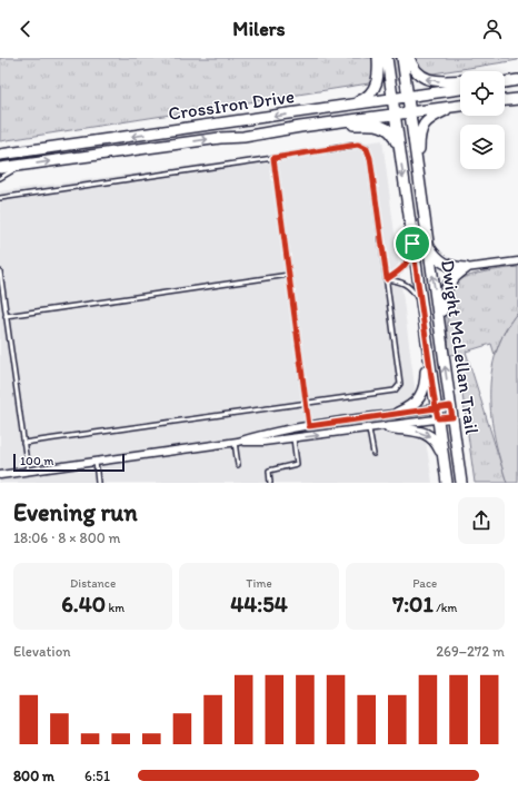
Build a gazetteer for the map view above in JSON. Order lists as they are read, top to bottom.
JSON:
{
  "streets": {
    "main road": ["CrossIron Drive", "Dwight McLellan Trail"]
  },
  "crossings": [
    ["CrossIron Drive", "Dwight McLellan Trail"]
  ],
  "scale_bar": "100 m",
  "page": {
    "header": "Milers",
    "scale": "100 m",
    "heading": ["Evening run", "18:06 · 8 × 800 m"],
    "stats": [
      ["Distance", "6.40 km"],
      ["Time", "44:54"],
      ["Pace", "7:01 /km"]
    ],
    "chart": ["Elevation", "269–272 m"],
    "list": [
      {
        "name": "800 m",
        "note": "6:51"
      }
    ]
  }
}
